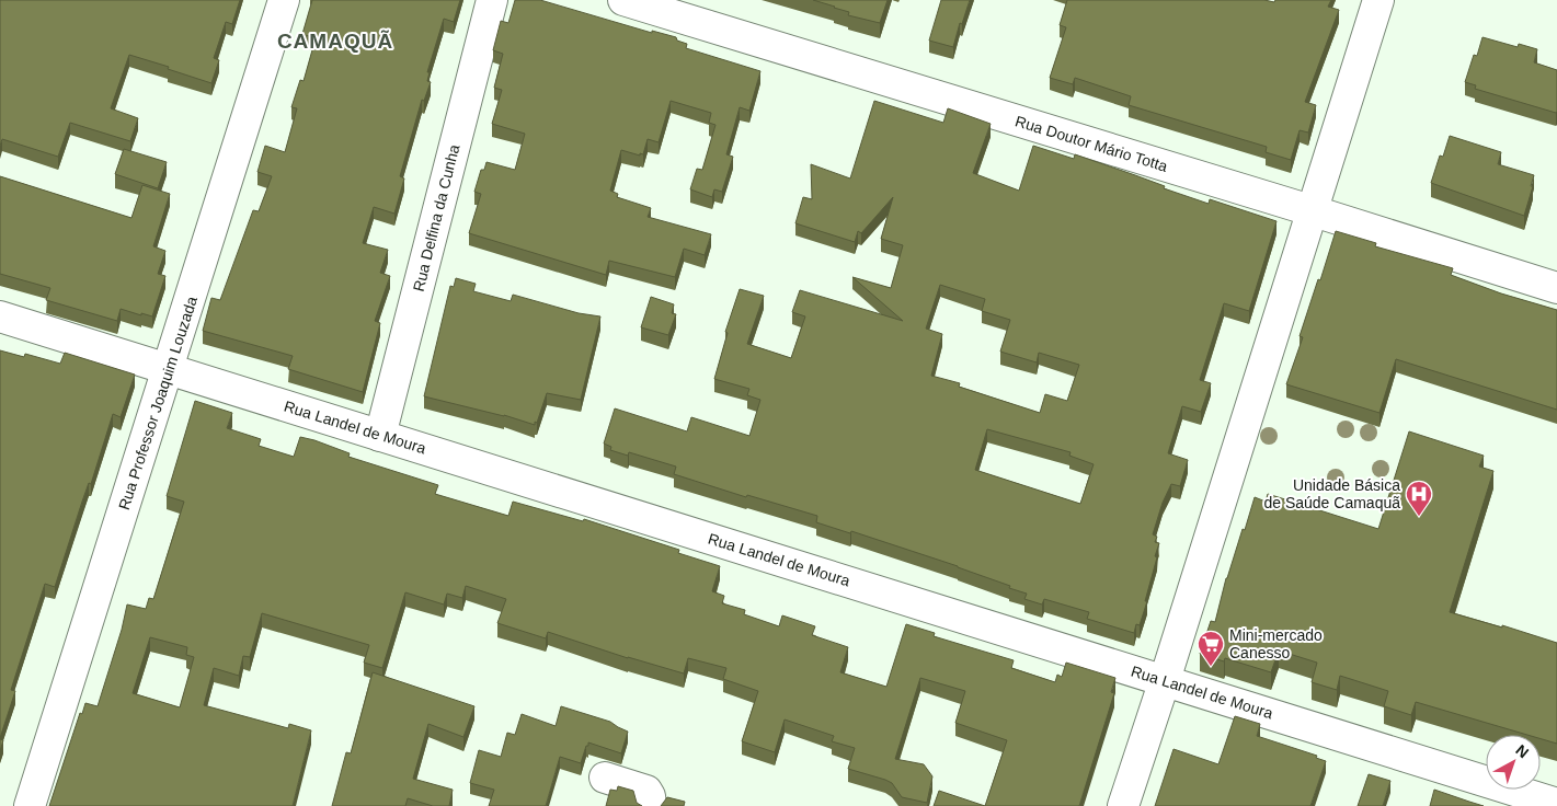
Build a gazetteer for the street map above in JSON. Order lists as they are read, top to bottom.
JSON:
{
  "streets": {
    "street": [
      "Rua Doutor Mário Totta",
      "Rua Delfina da Cunha",
      "Rua Professor Joaquim Louzada",
      "Rua Landel de Moura"
    ]
  },
  "crossings": [
    ["Rua Delfina da Cunha", "Rua Landel de Moura"],
    ["Rua Professor Joaquim Louzada", "Rua Landel de Moura"]
  ],
  "districts": ["CAMAQUÃ"],
  "places": {
    "hospital": ["Unidade Básica de Saúde Camaquã"],
    "supermarket": ["Mini-mercado Canesso"]
  },
  "north": "top right"
}
